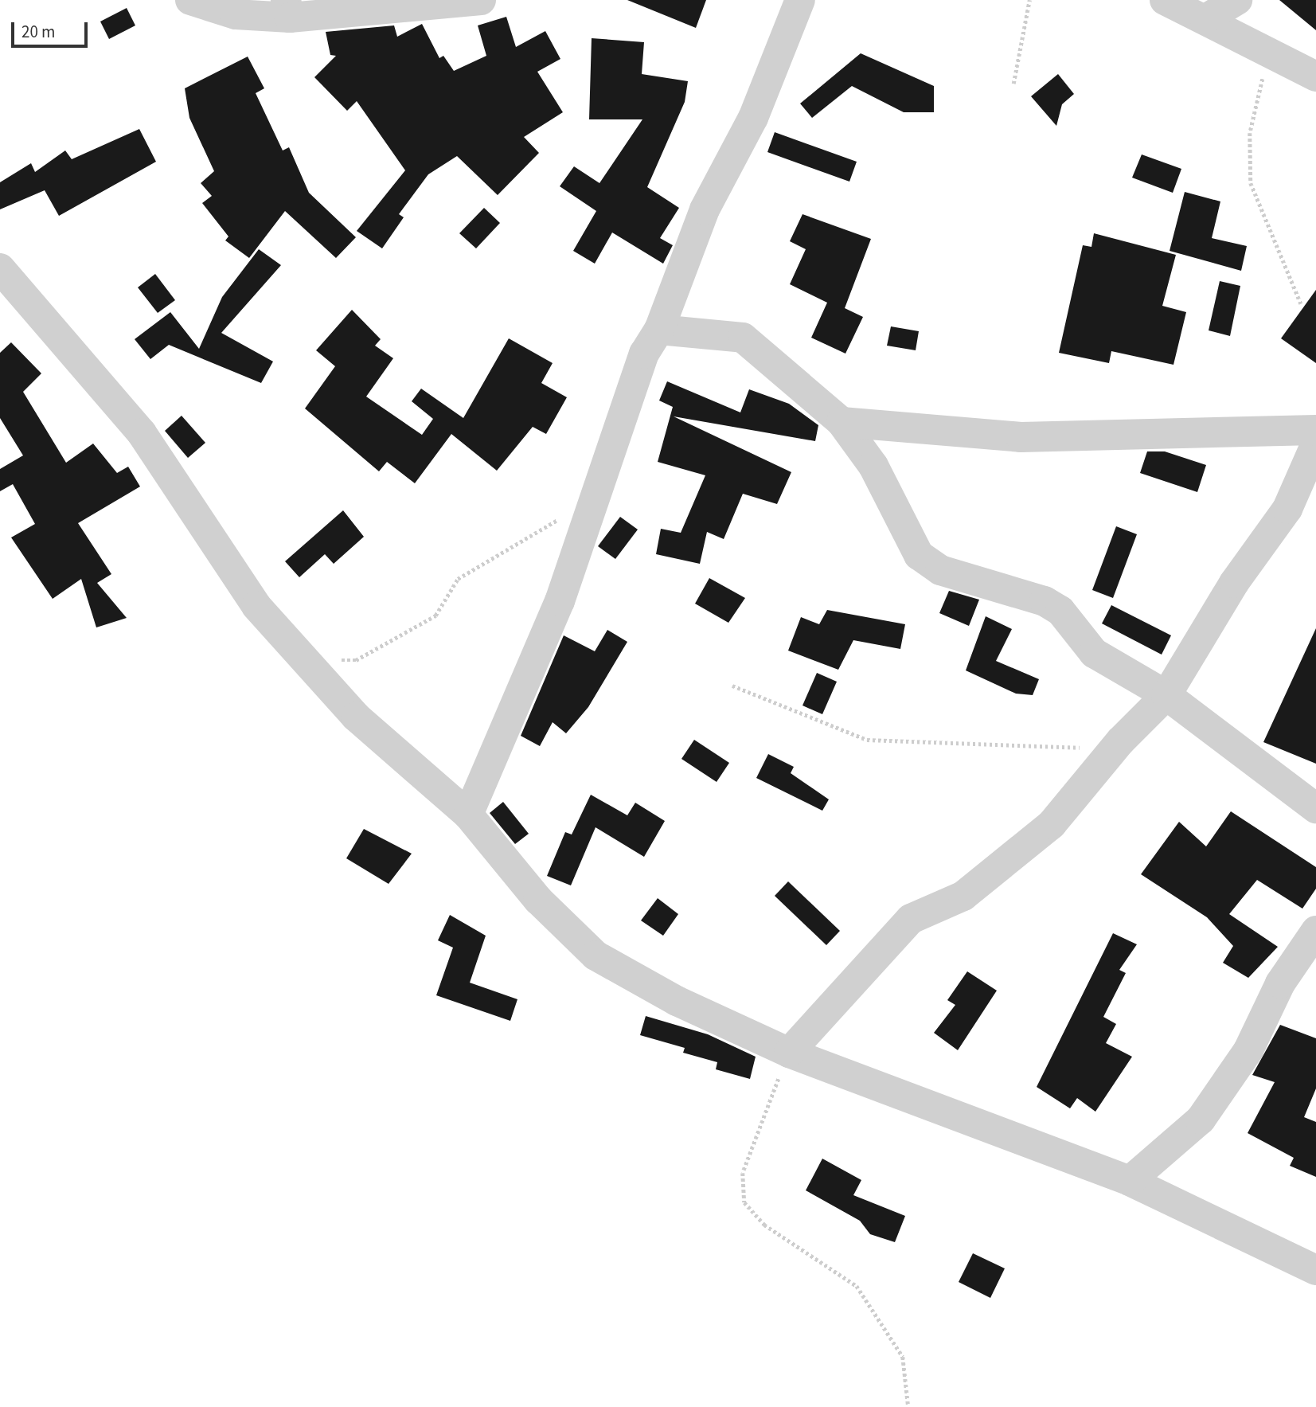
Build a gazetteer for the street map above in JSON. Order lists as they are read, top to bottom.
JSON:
{
  "scale_bar": "20 m"
}
